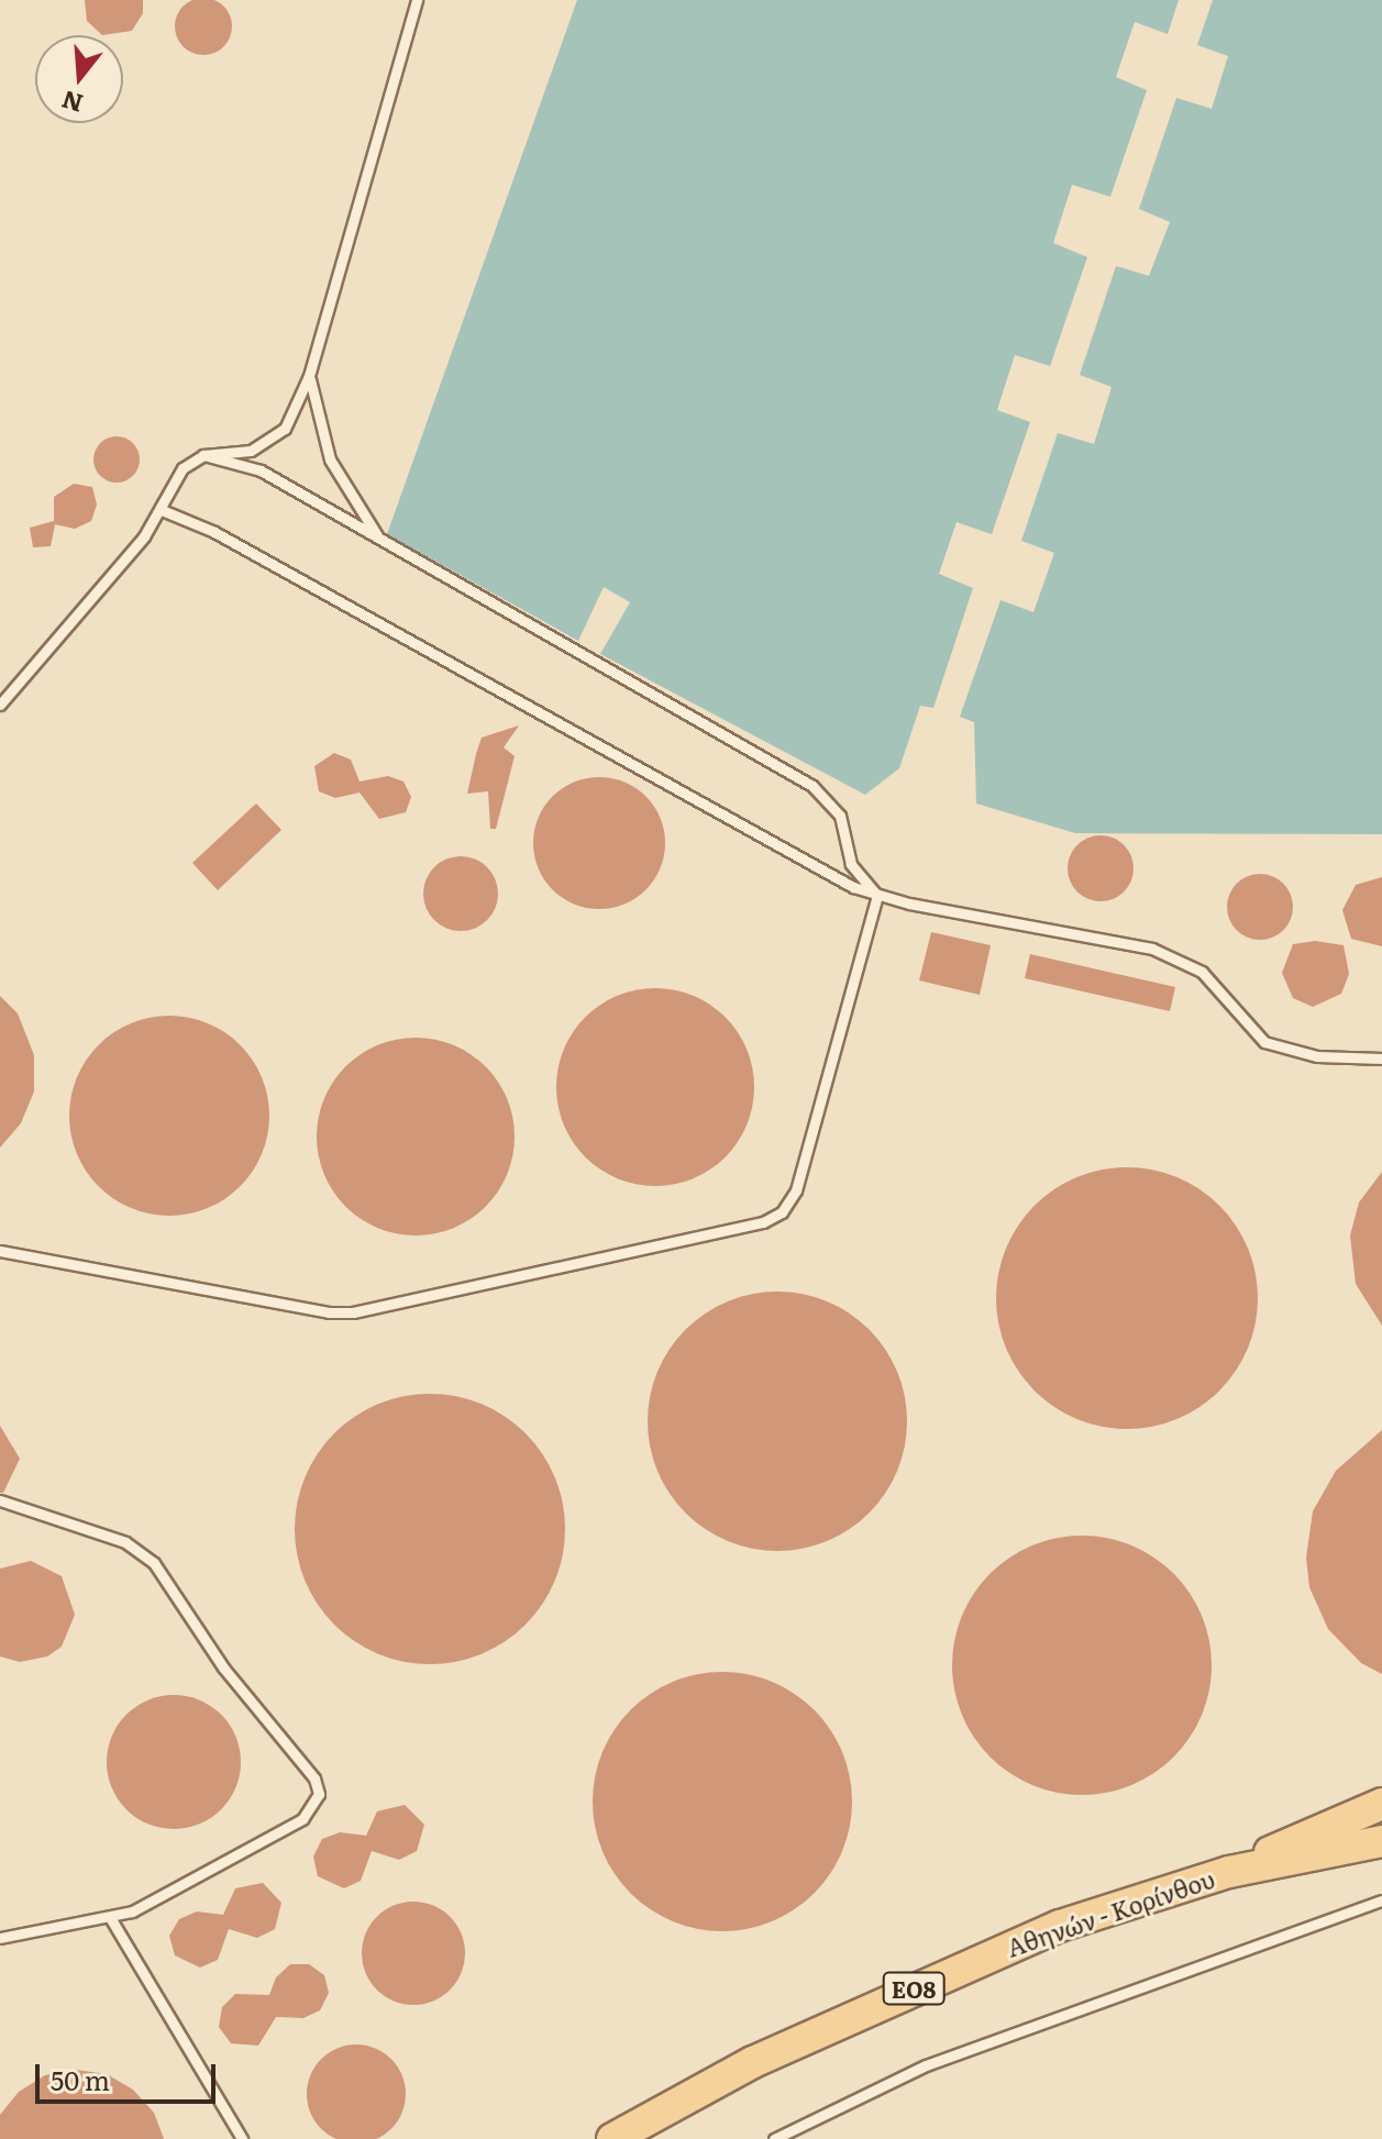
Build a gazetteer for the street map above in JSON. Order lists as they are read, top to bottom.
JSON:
{
  "streets": {
    "main road": ["Αθηνών - Κορίνθου", "ΕΟ8"]
  },
  "scale_bar": "50 m",
  "north": "bottom"
}
